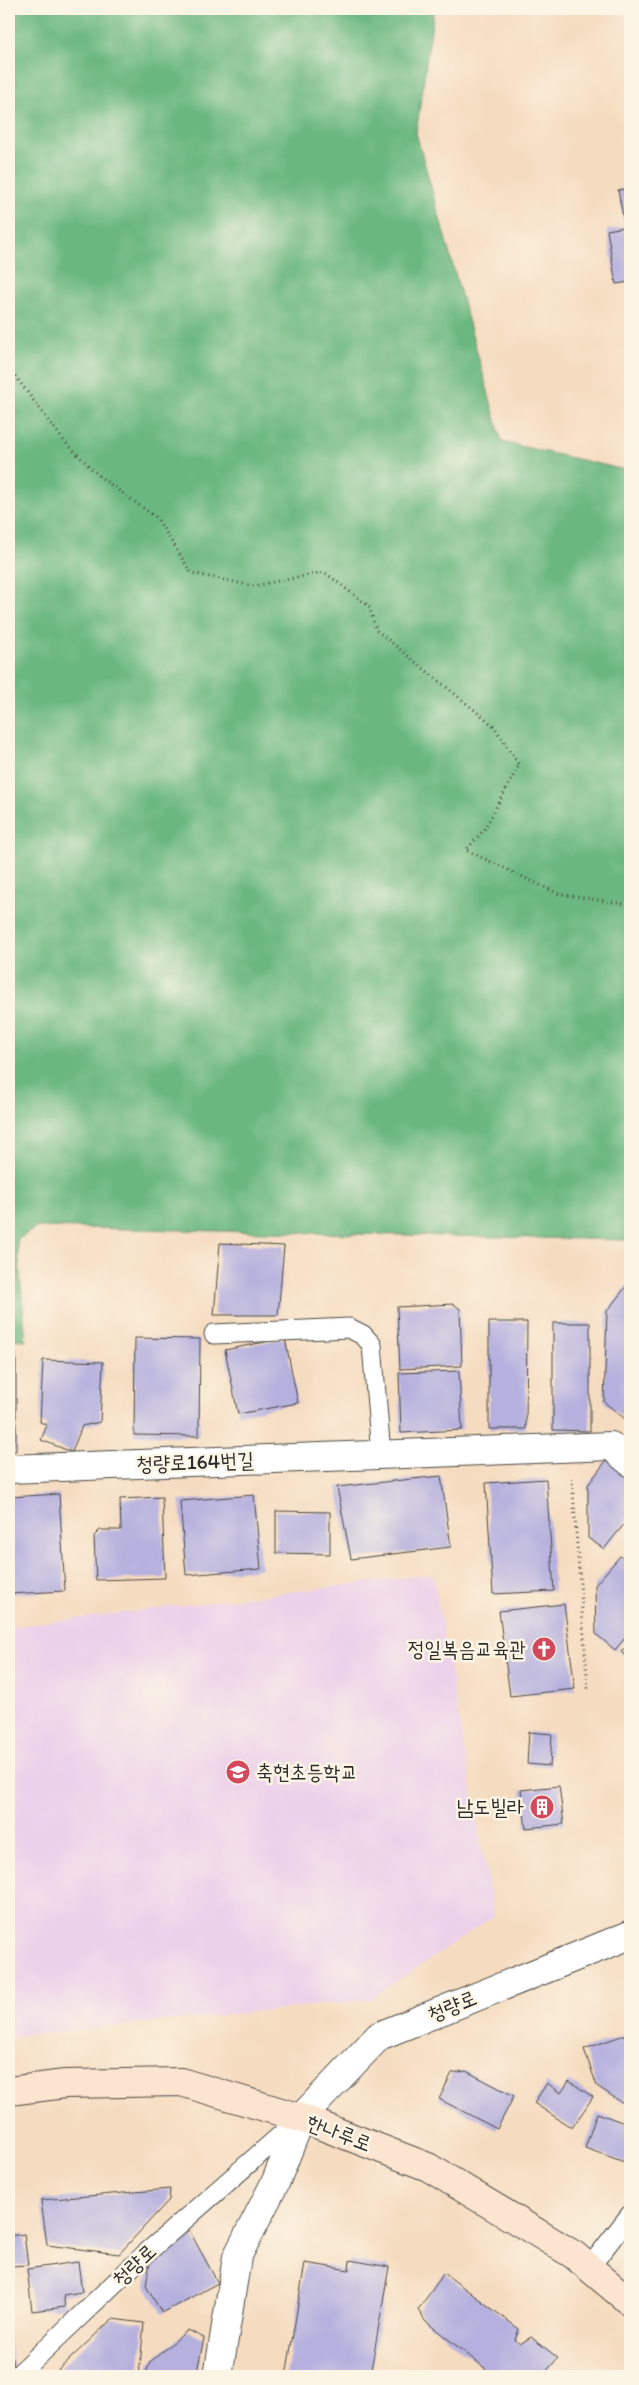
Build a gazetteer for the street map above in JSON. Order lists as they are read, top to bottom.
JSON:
{
  "streets": {
    "main road": ["한나루로"],
    "street": ["청량로164번길", "청량로"]
  },
  "crossings": [
    ["청량로", "한나루로"]
  ],
  "places": {
    "church": ["정일복음교육관"],
    "school or university": ["축현초등학교"],
    "building": ["남도빌라"]
  }
}
